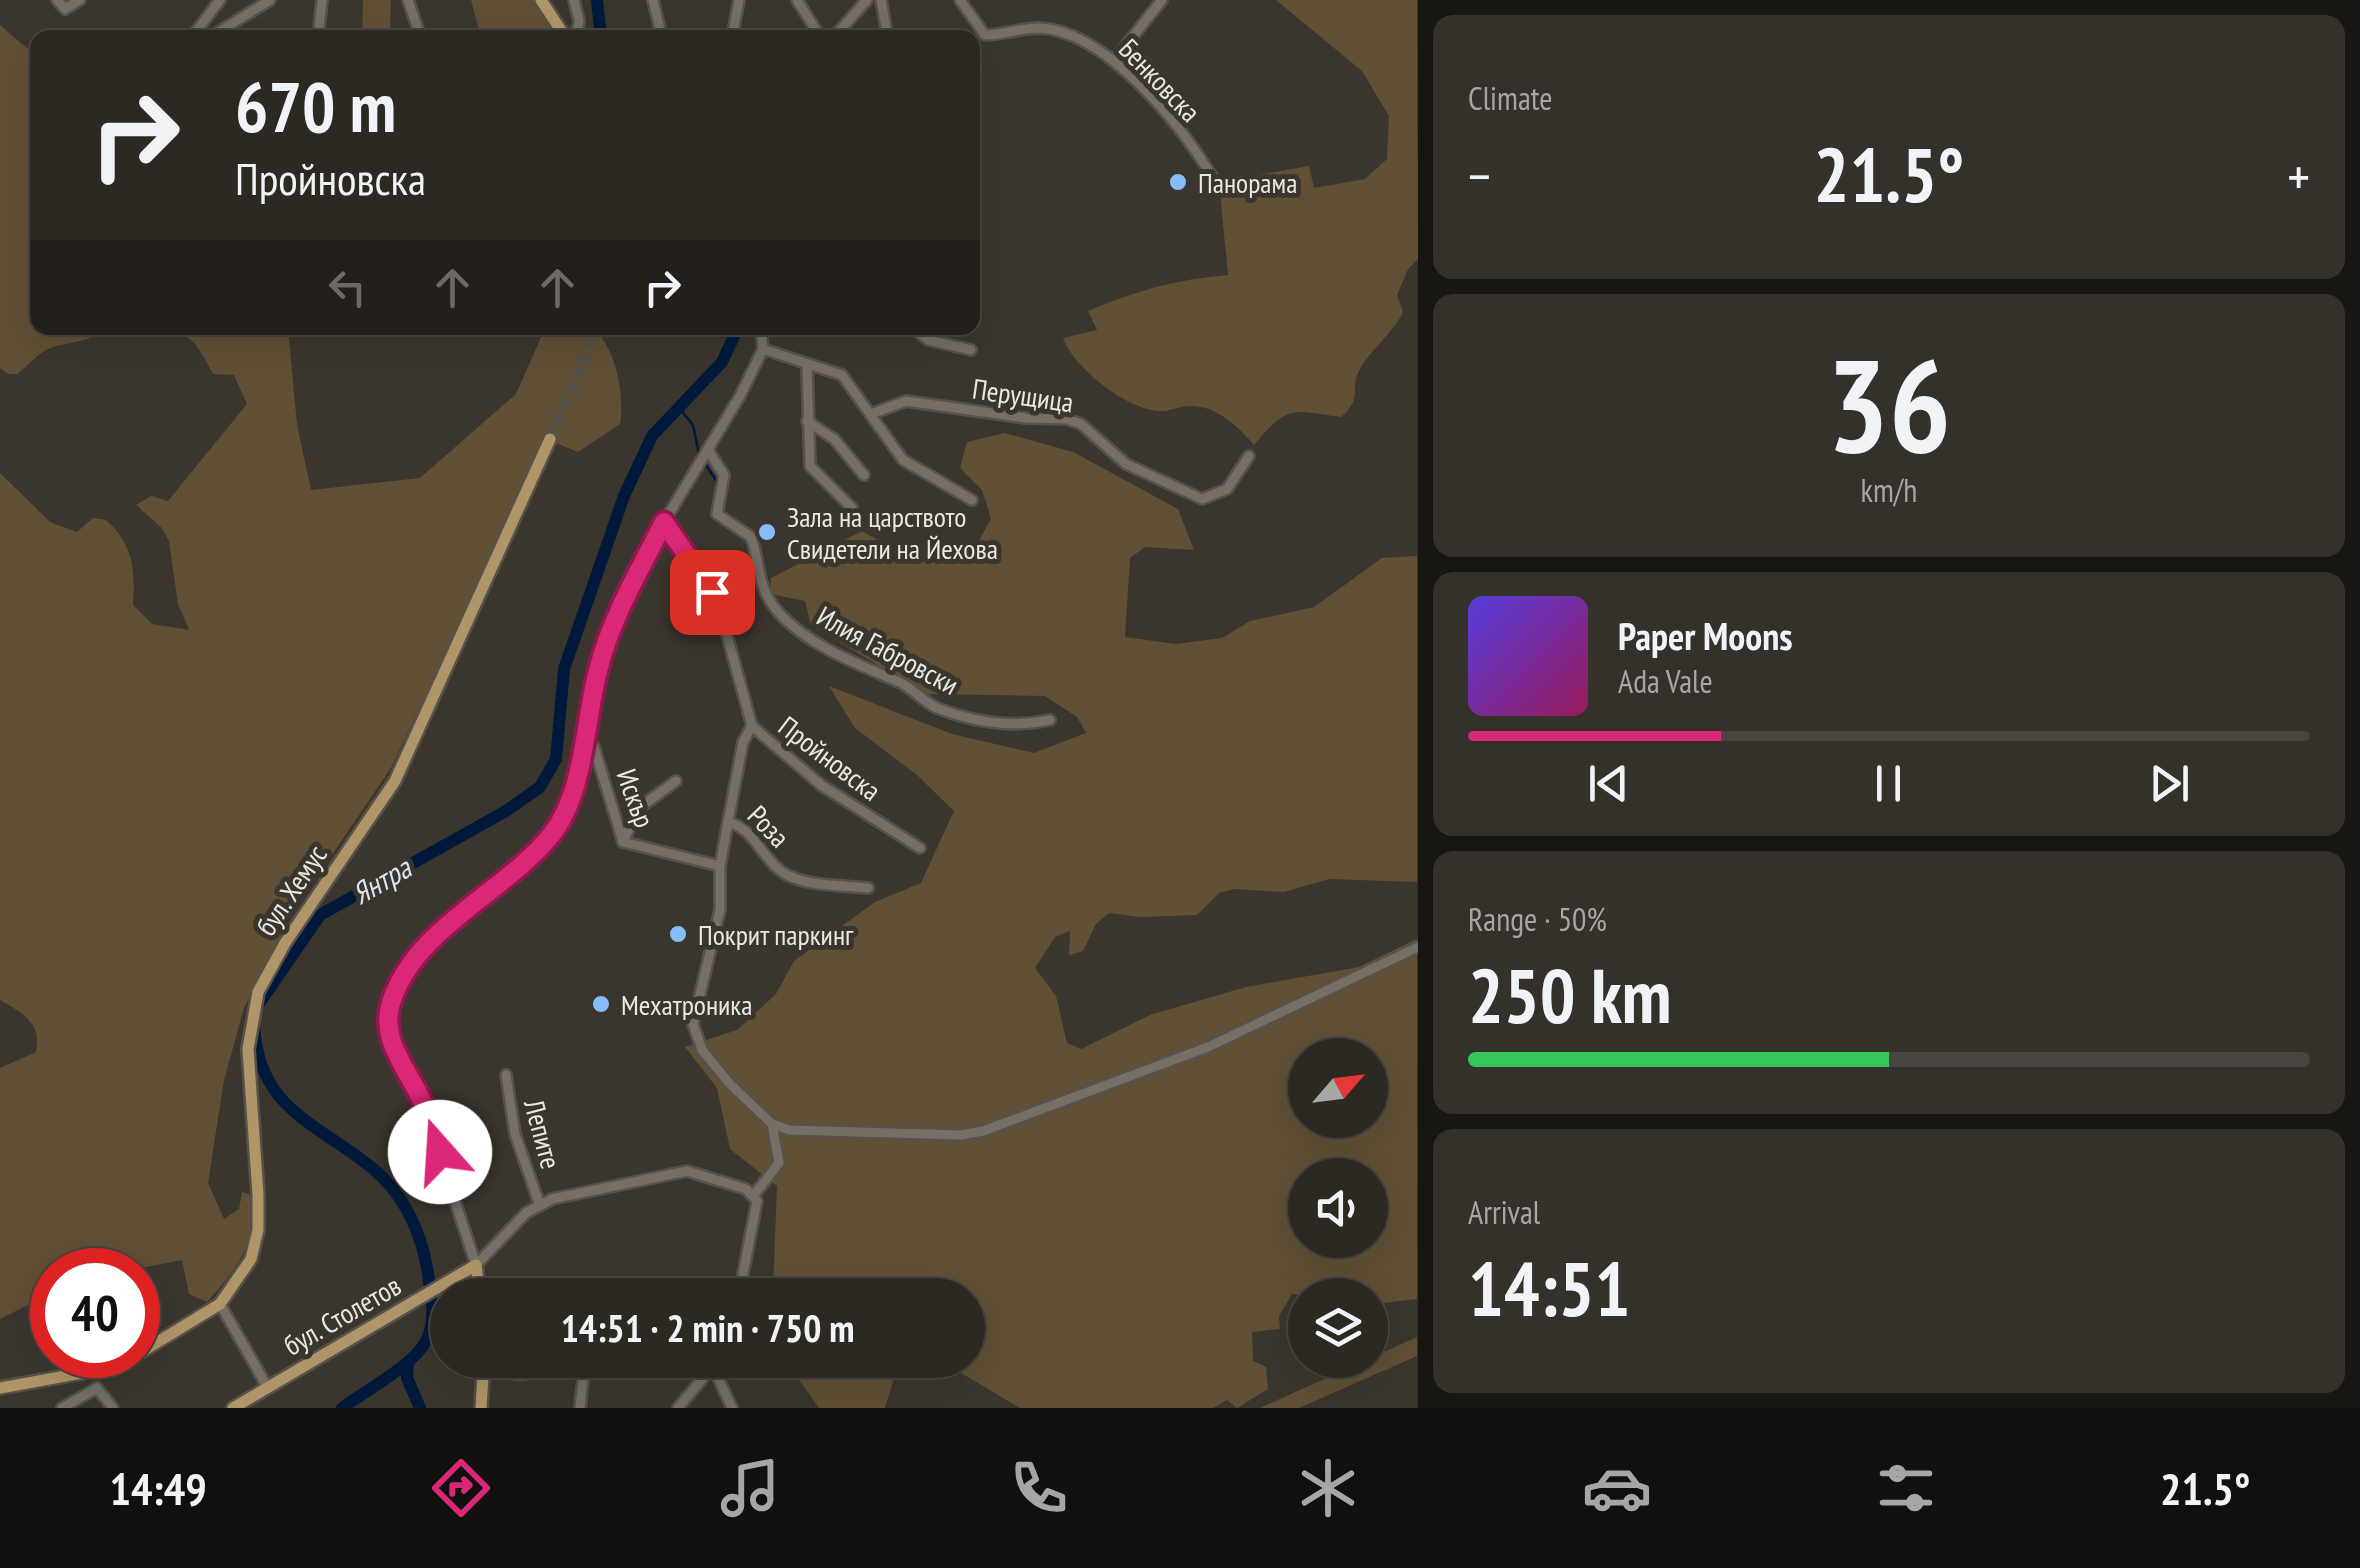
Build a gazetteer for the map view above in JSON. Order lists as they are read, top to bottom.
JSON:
{
  "streets": {
    "main road": ["бул. Хемус", "бул. Столетов"],
    "street": [
      "Бенковска",
      "Перущица",
      "Илия Габровски",
      "Пройновска",
      "Искър",
      "Роза",
      "Лепите"
    ]
  },
  "crossings": [
    ["Пройновска", "Роза"]
  ],
  "water": ["Янтра"],
  "places": [
    "Панорама",
    "Зала на царството Свидетели на Йехова",
    "Покрит паркинг",
    "Мехатроника"
  ],
  "north": "top right",
  "page": {
    "tile": [
      "Climate",
      ["36", "km/h"],
      ["Range · 50%", "250 km"],
      ["Arrival", "14:51"]
    ],
    "turn": ["670 m", "Пройновска"],
    "heat": ["−", "21.5°", "+"],
    "song": ["Paper Moons", "Ada Vale"],
    "limit": "40",
    "trip": "14:51 · 2 min · 750 m",
    "tabs": ["14:49", "21.5°"]
  }
}
